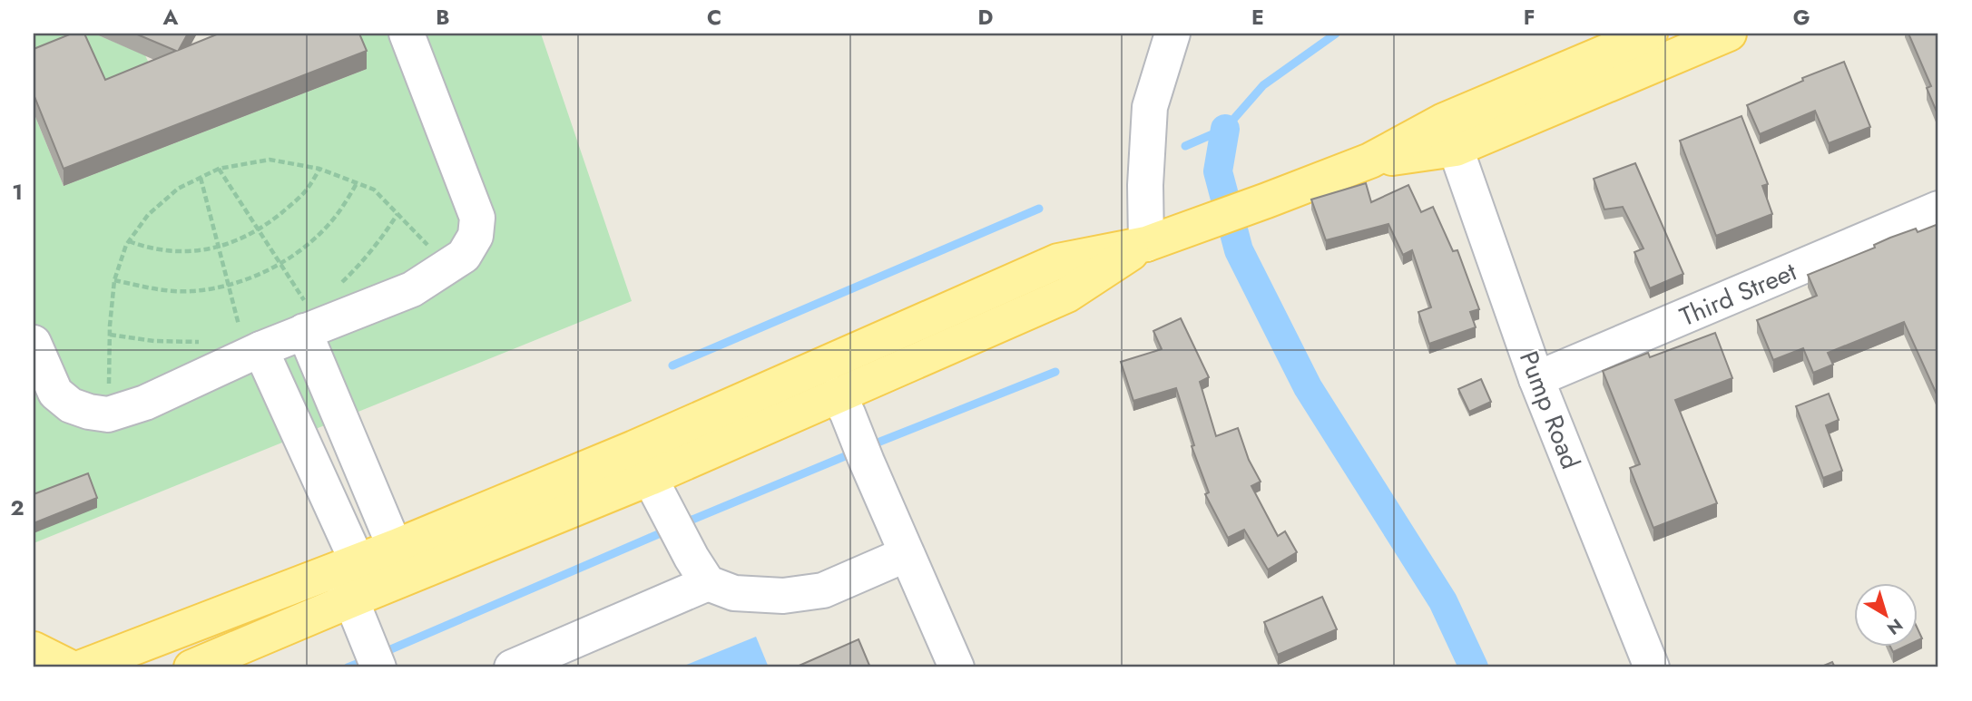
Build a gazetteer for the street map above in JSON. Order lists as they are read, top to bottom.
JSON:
{
  "streets": {
    "street": ["Third Street", "Pump Road"]
  },
  "crossings": [
    ["Third Street", "Pump Road"]
  ],
  "north": "bottom right",
  "grid": {
    "columns": [
      "A",
      "B",
      "C",
      "D",
      "E",
      "F",
      "G"
    ],
    "rows": ["1", "2"]
  }
}
